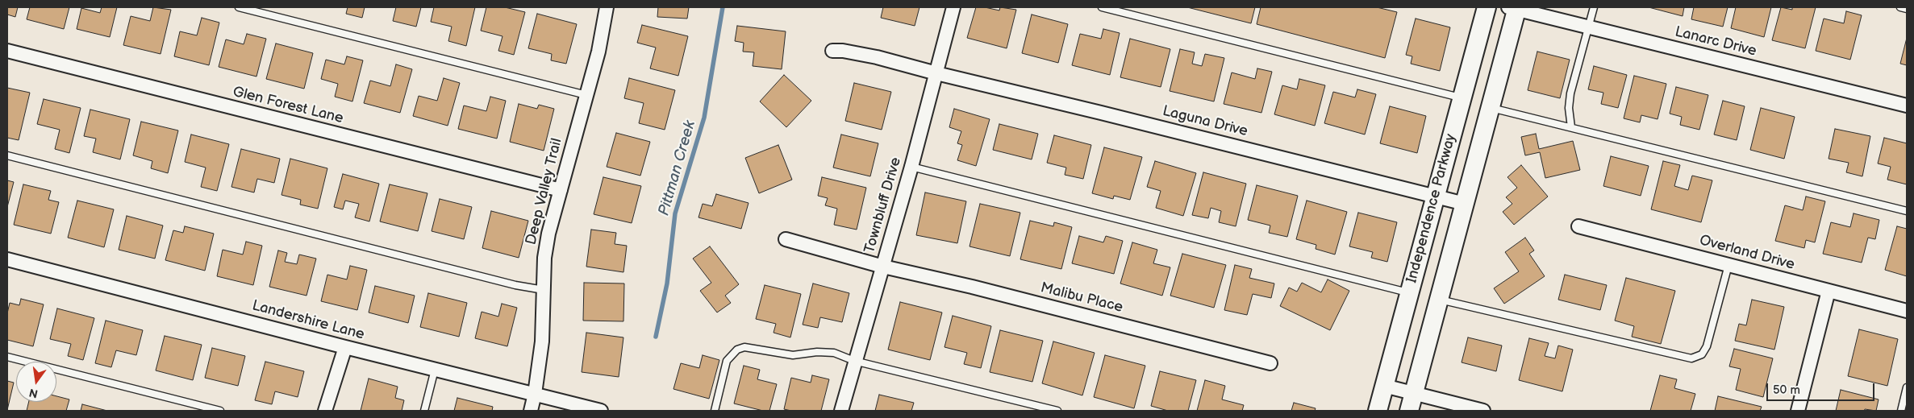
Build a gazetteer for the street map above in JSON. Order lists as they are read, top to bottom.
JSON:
{
  "streets": {
    "main road": ["Independence Parkway"],
    "street": [
      "Lanarc Drive",
      "Glen Forest Lane",
      "Laguna Drive",
      "Deep Valley Trail",
      "Townbluff Drive",
      "Overland Drive",
      "Malibu Place",
      "Landershire Lane"
    ]
  },
  "crossings": [
    ["Glen Forest Lane", "Deep Valley Trail"],
    ["Laguna Drive", "Townbluff Drive"],
    ["Laguna Drive", "Independence Parkway"],
    ["Deep Valley Trail", "Landershire Lane"],
    ["Townbluff Drive", "Malibu Place"]
  ],
  "water": ["Pittman Creek"],
  "scale_bar": "50 m",
  "north": "bottom"
}
